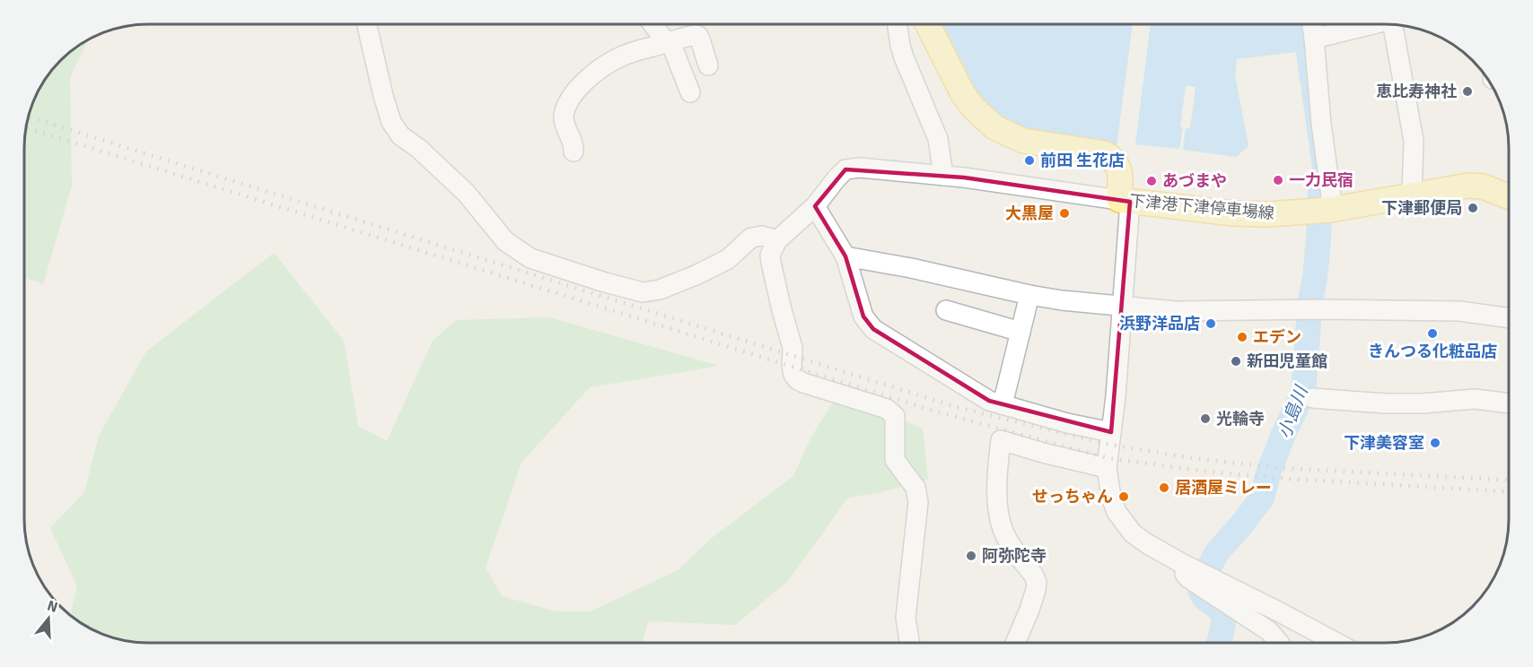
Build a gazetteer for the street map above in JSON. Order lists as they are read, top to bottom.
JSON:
{
  "streets": {
    "main road": ["下津港下津停車場線"]
  },
  "water": ["小島川"],
  "places": [
    "恵比寿神社",
    "前田 生花店",
    "一力民宿",
    "あづまや",
    "下津郵便局",
    "大黒屋",
    "浜野洋品店",
    "きんつる化粧品店",
    "エデン",
    "新田児童館",
    "光輪寺",
    "下津美容室",
    "居酒屋ミレー",
    "せっちゃん",
    "阿弥陀寺"
  ],
  "north": "top"
}
